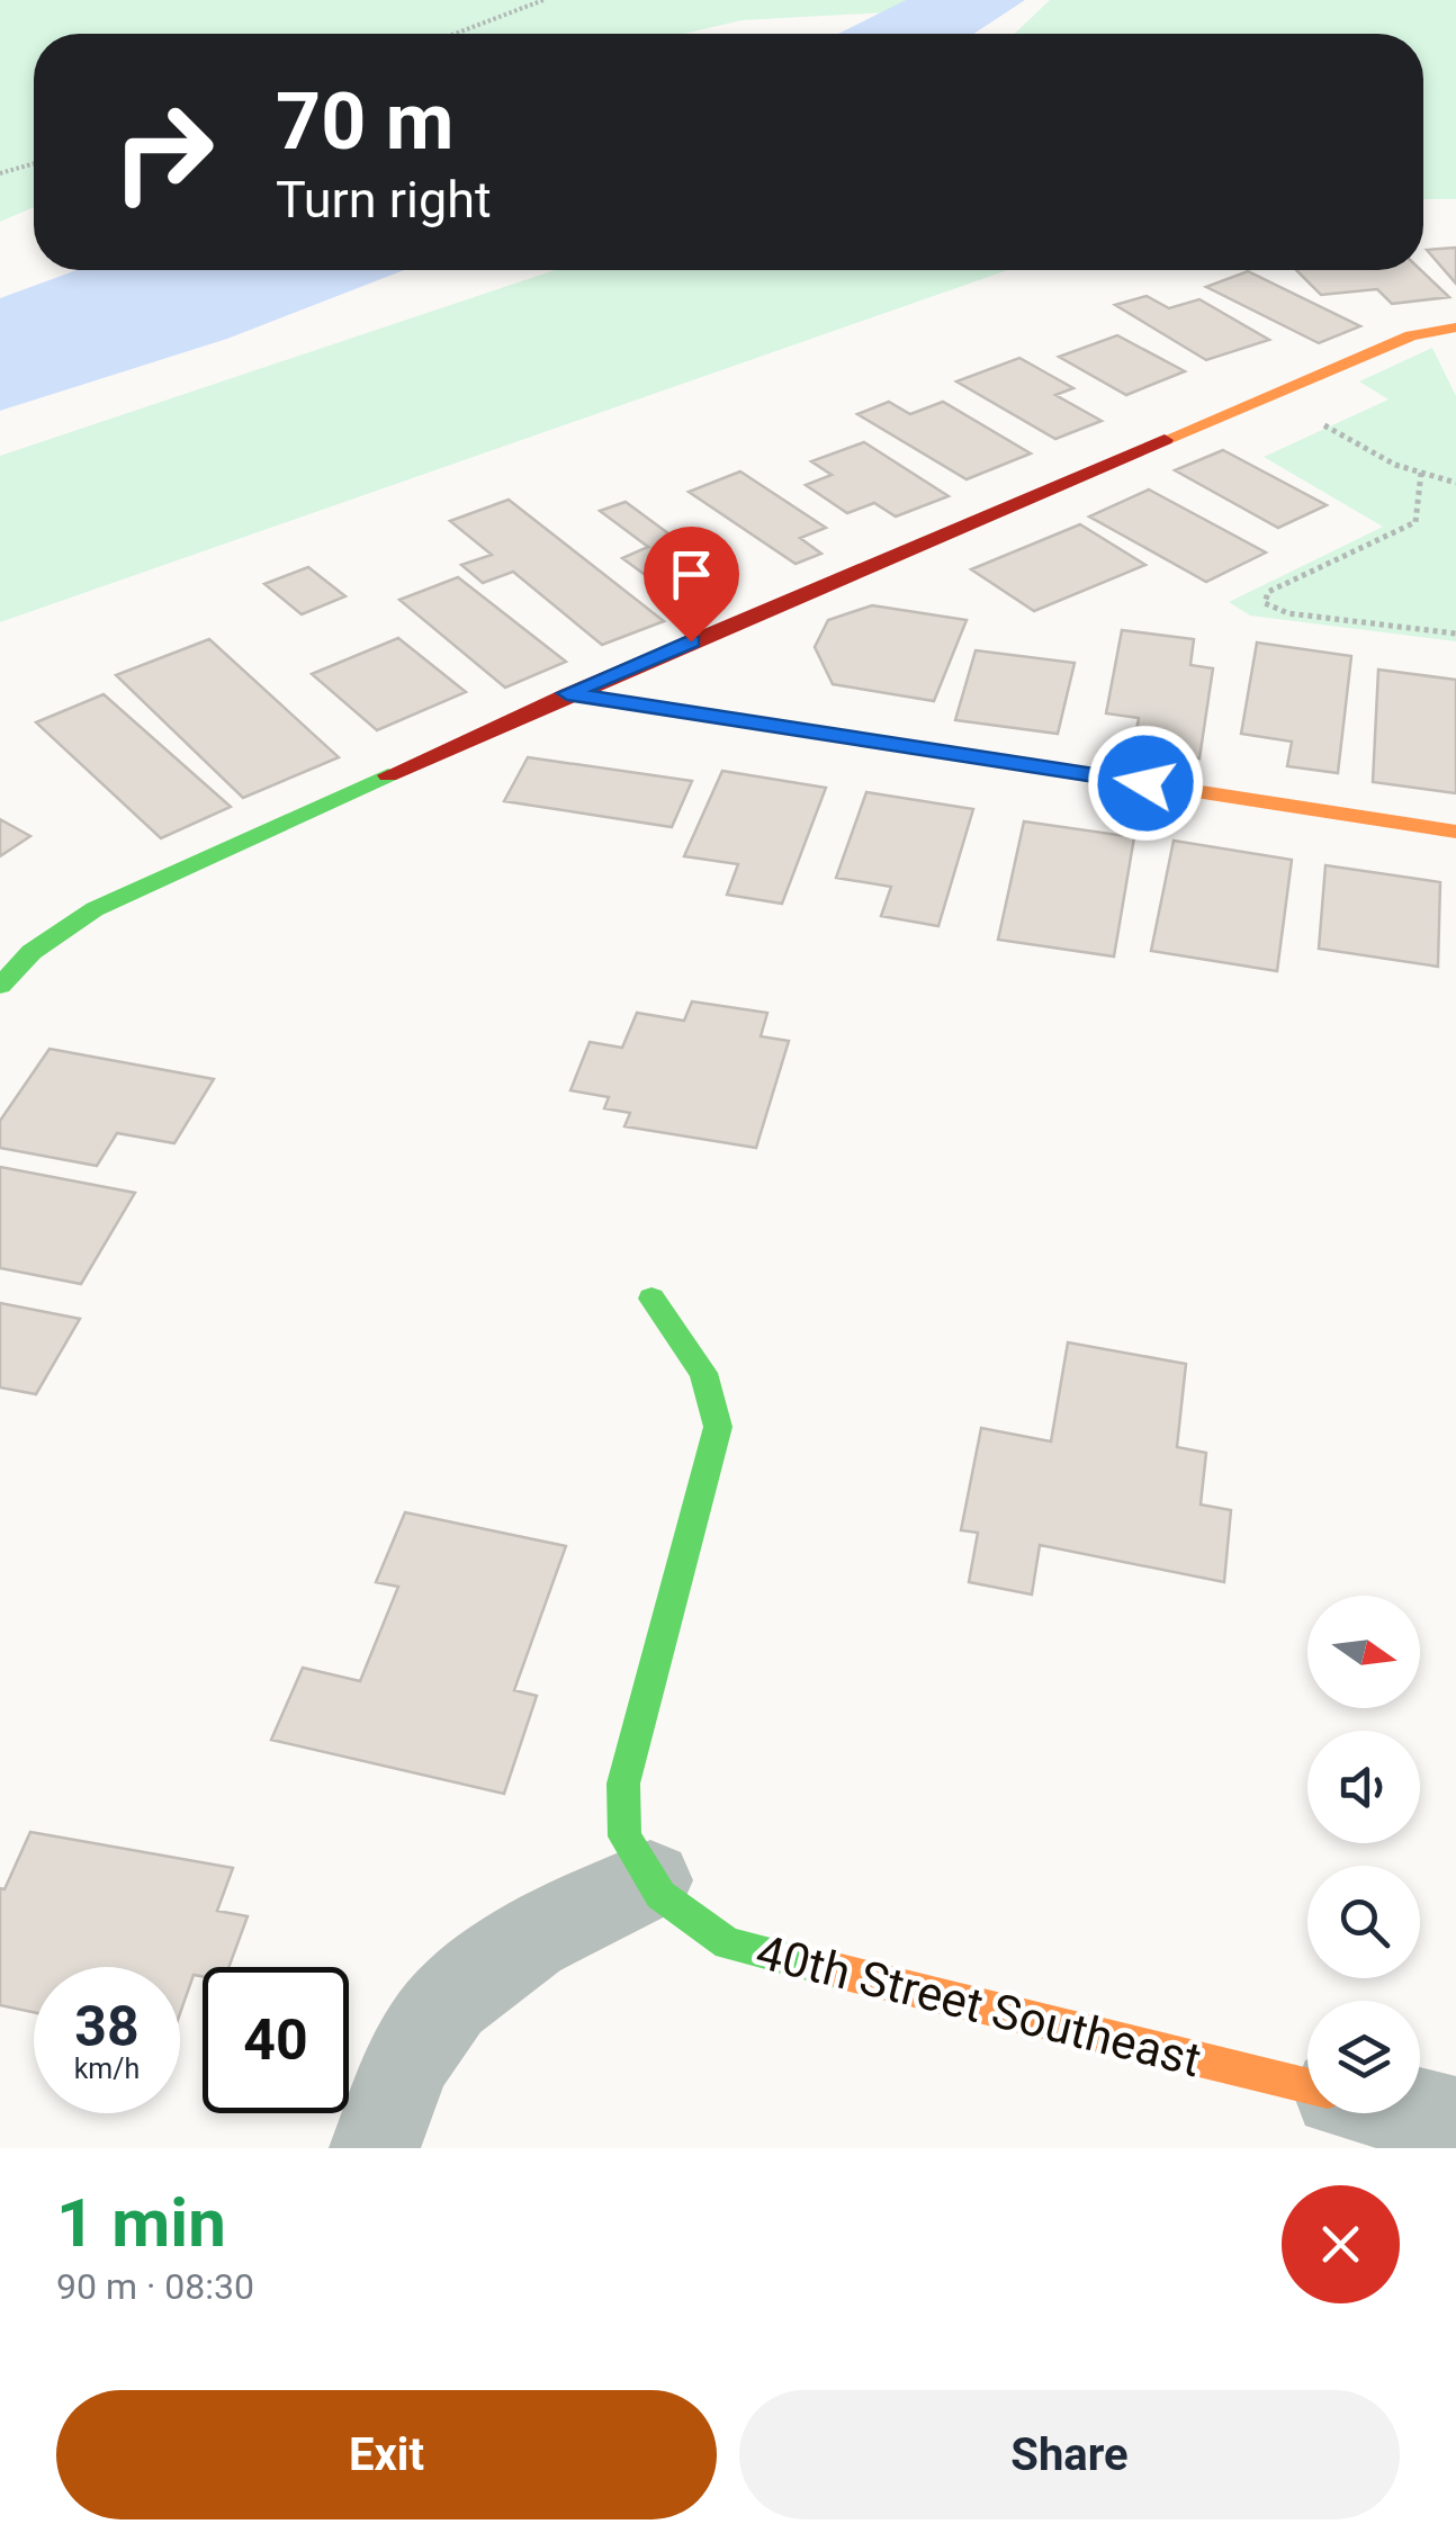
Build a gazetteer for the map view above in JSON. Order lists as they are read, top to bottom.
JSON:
{
  "streets": {
    "street": ["40th Street Southeast"]
  },
  "north": "right",
  "page": {
    "turn": ["70 m", "Turn right"],
    "speed": "38 km/h",
    "limit": "40",
    "heading": ["1 min", "90 m · 08:30"],
    "buttons": ["Exit", "Share"]
  }
}
